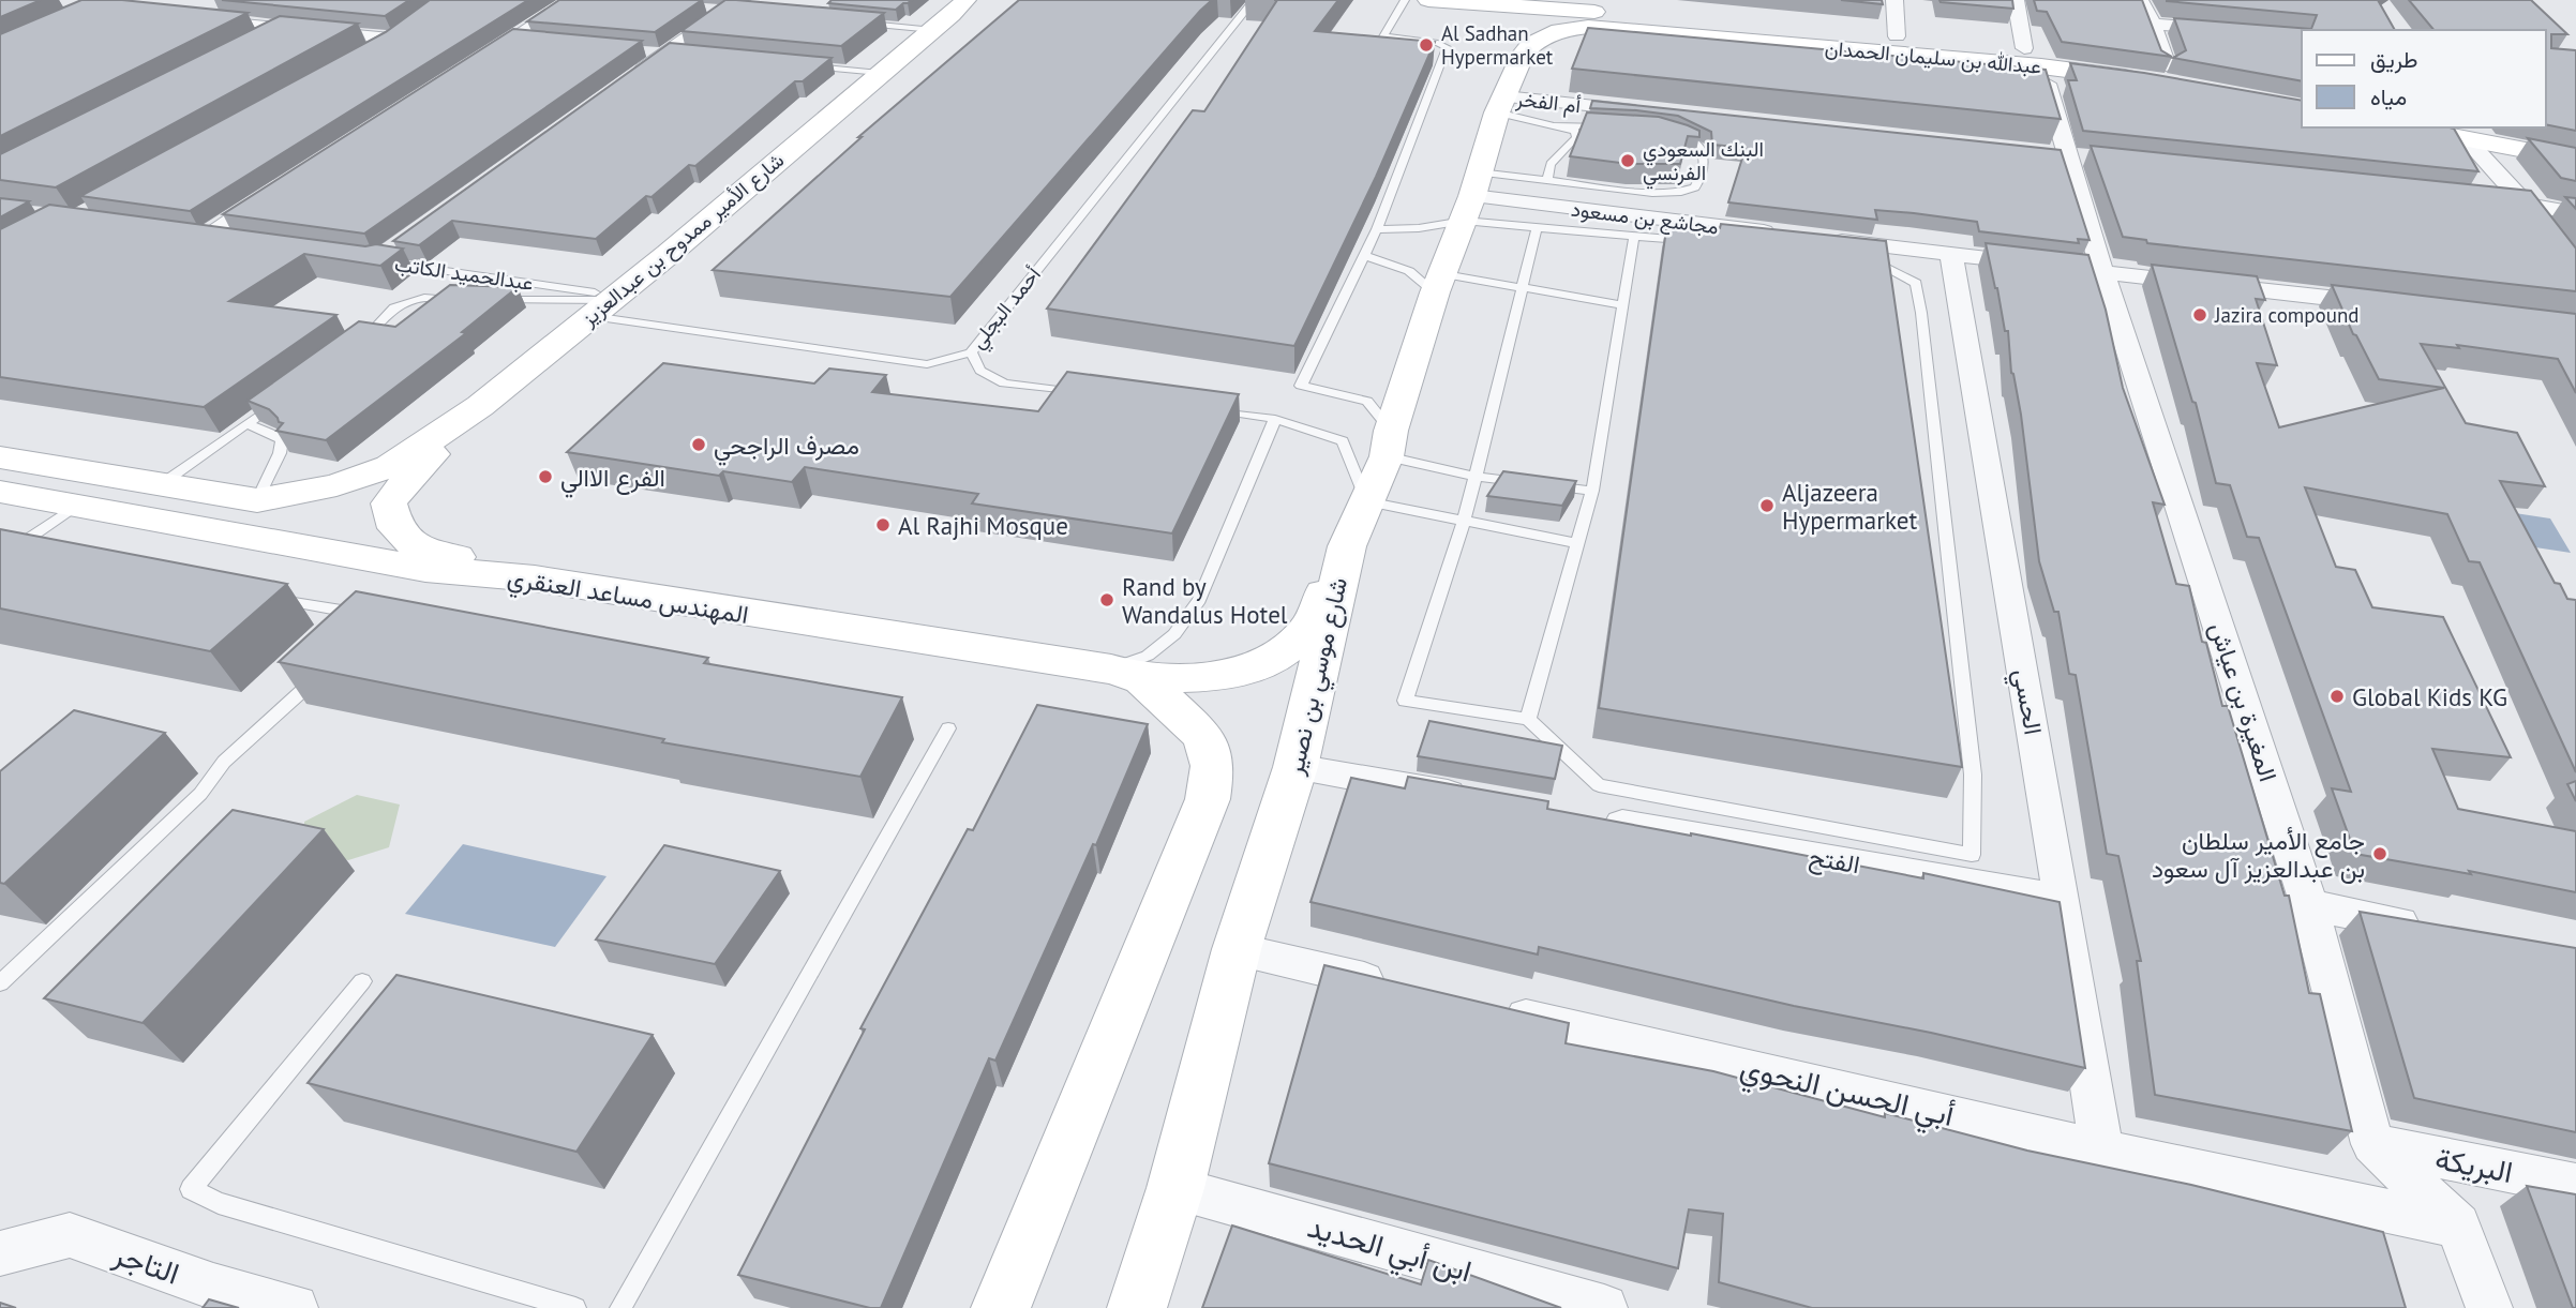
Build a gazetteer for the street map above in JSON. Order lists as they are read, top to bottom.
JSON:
{
  "streets": {
    "street": [
      "عبدالله بن سليمان الحمدان",
      "أم الفخر",
      "مجاشع بن مسعود",
      "شارع الأمير ممدوح بن عبدالعزيز",
      "المهندس مساعد العنقري",
      "شارع موسي بن نصير",
      "الحسي",
      "المغيرة بن عياش",
      "الفتح",
      "أبي الحسن النحوي",
      "البريكة",
      "ابن أبي الحديد",
      "التاجر"
    ],
    "lane": ["عبدالحميد الكاتب", "أحمد البجلي"]
  },
  "crossings": [
    ["عبدالله بن سليمان الحمدان", "المغيرة بن عياش"],
    ["أم الفخر", "شارع موسي بن نصير"],
    ["مجاشع بن مسعود", "شارع موسي بن نصير"],
    ["شارع الأمير ممدوح بن عبدالعزيز", "عبدالحميد الكاتب"],
    ["شارع الأمير ممدوح بن عبدالعزيز", "أحمد البجلي"],
    ["عبدالحميد الكاتب", "أحمد البجلي"],
    ["المهندس مساعد العنقري", "شارع موسي بن نصير"],
    ["شارع موسي بن نصير", "ابن أبي الحديد"],
    ["الحسي", "الفتح"],
    ["الحسي", "أبي الحسن النحوي"],
    ["المغيرة بن عياش", "البريكة"]
  ],
  "places": [
    "Al Sadhan Hypermarket",
    "البنك السعودي الفرنسي",
    "Jazira compound",
    "مصرف الراجحي",
    "الفرع الاالي",
    "Aljazeera Hypermarket",
    "Al Rajhi Mosque",
    "Rand by Wandalus Hotel",
    "Global Kids KG",
    "جامع الأمير سلطان بن عبدالعزيز آل سعود"
  ],
  "legend": ["طريق", "مياه"]
}
